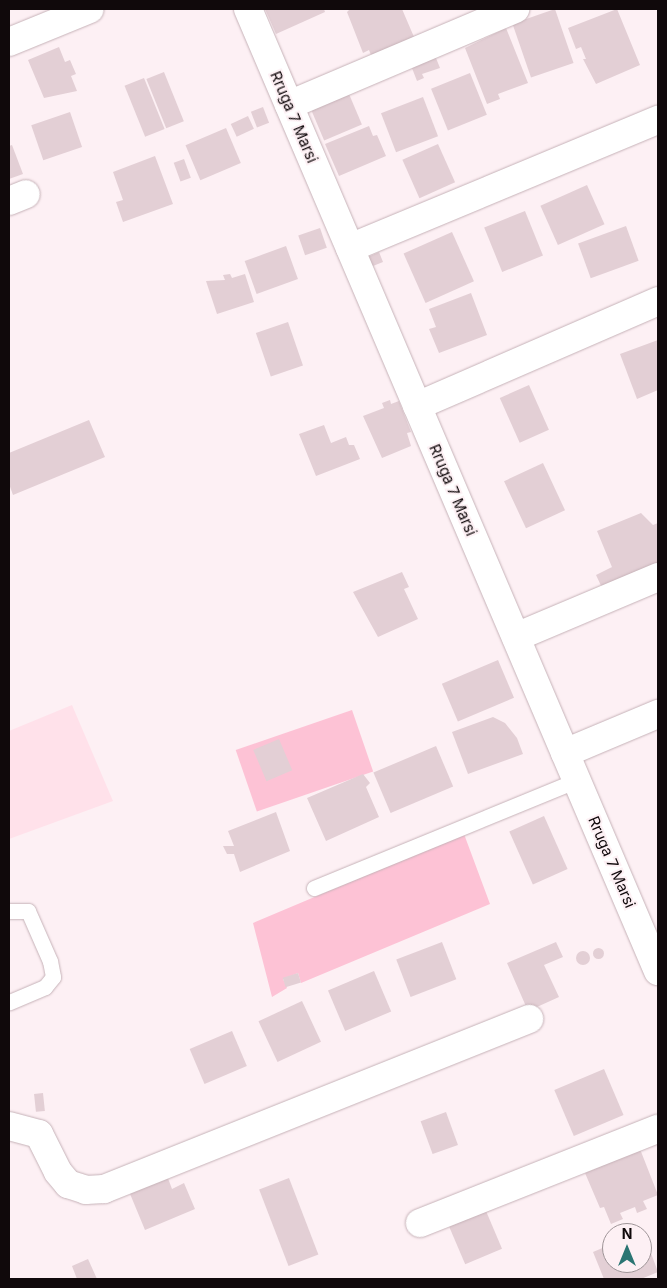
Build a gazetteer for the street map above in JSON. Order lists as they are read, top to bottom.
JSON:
{
  "streets": {
    "street": ["Rruga 7 Marsi"]
  },
  "north": "top"
}
